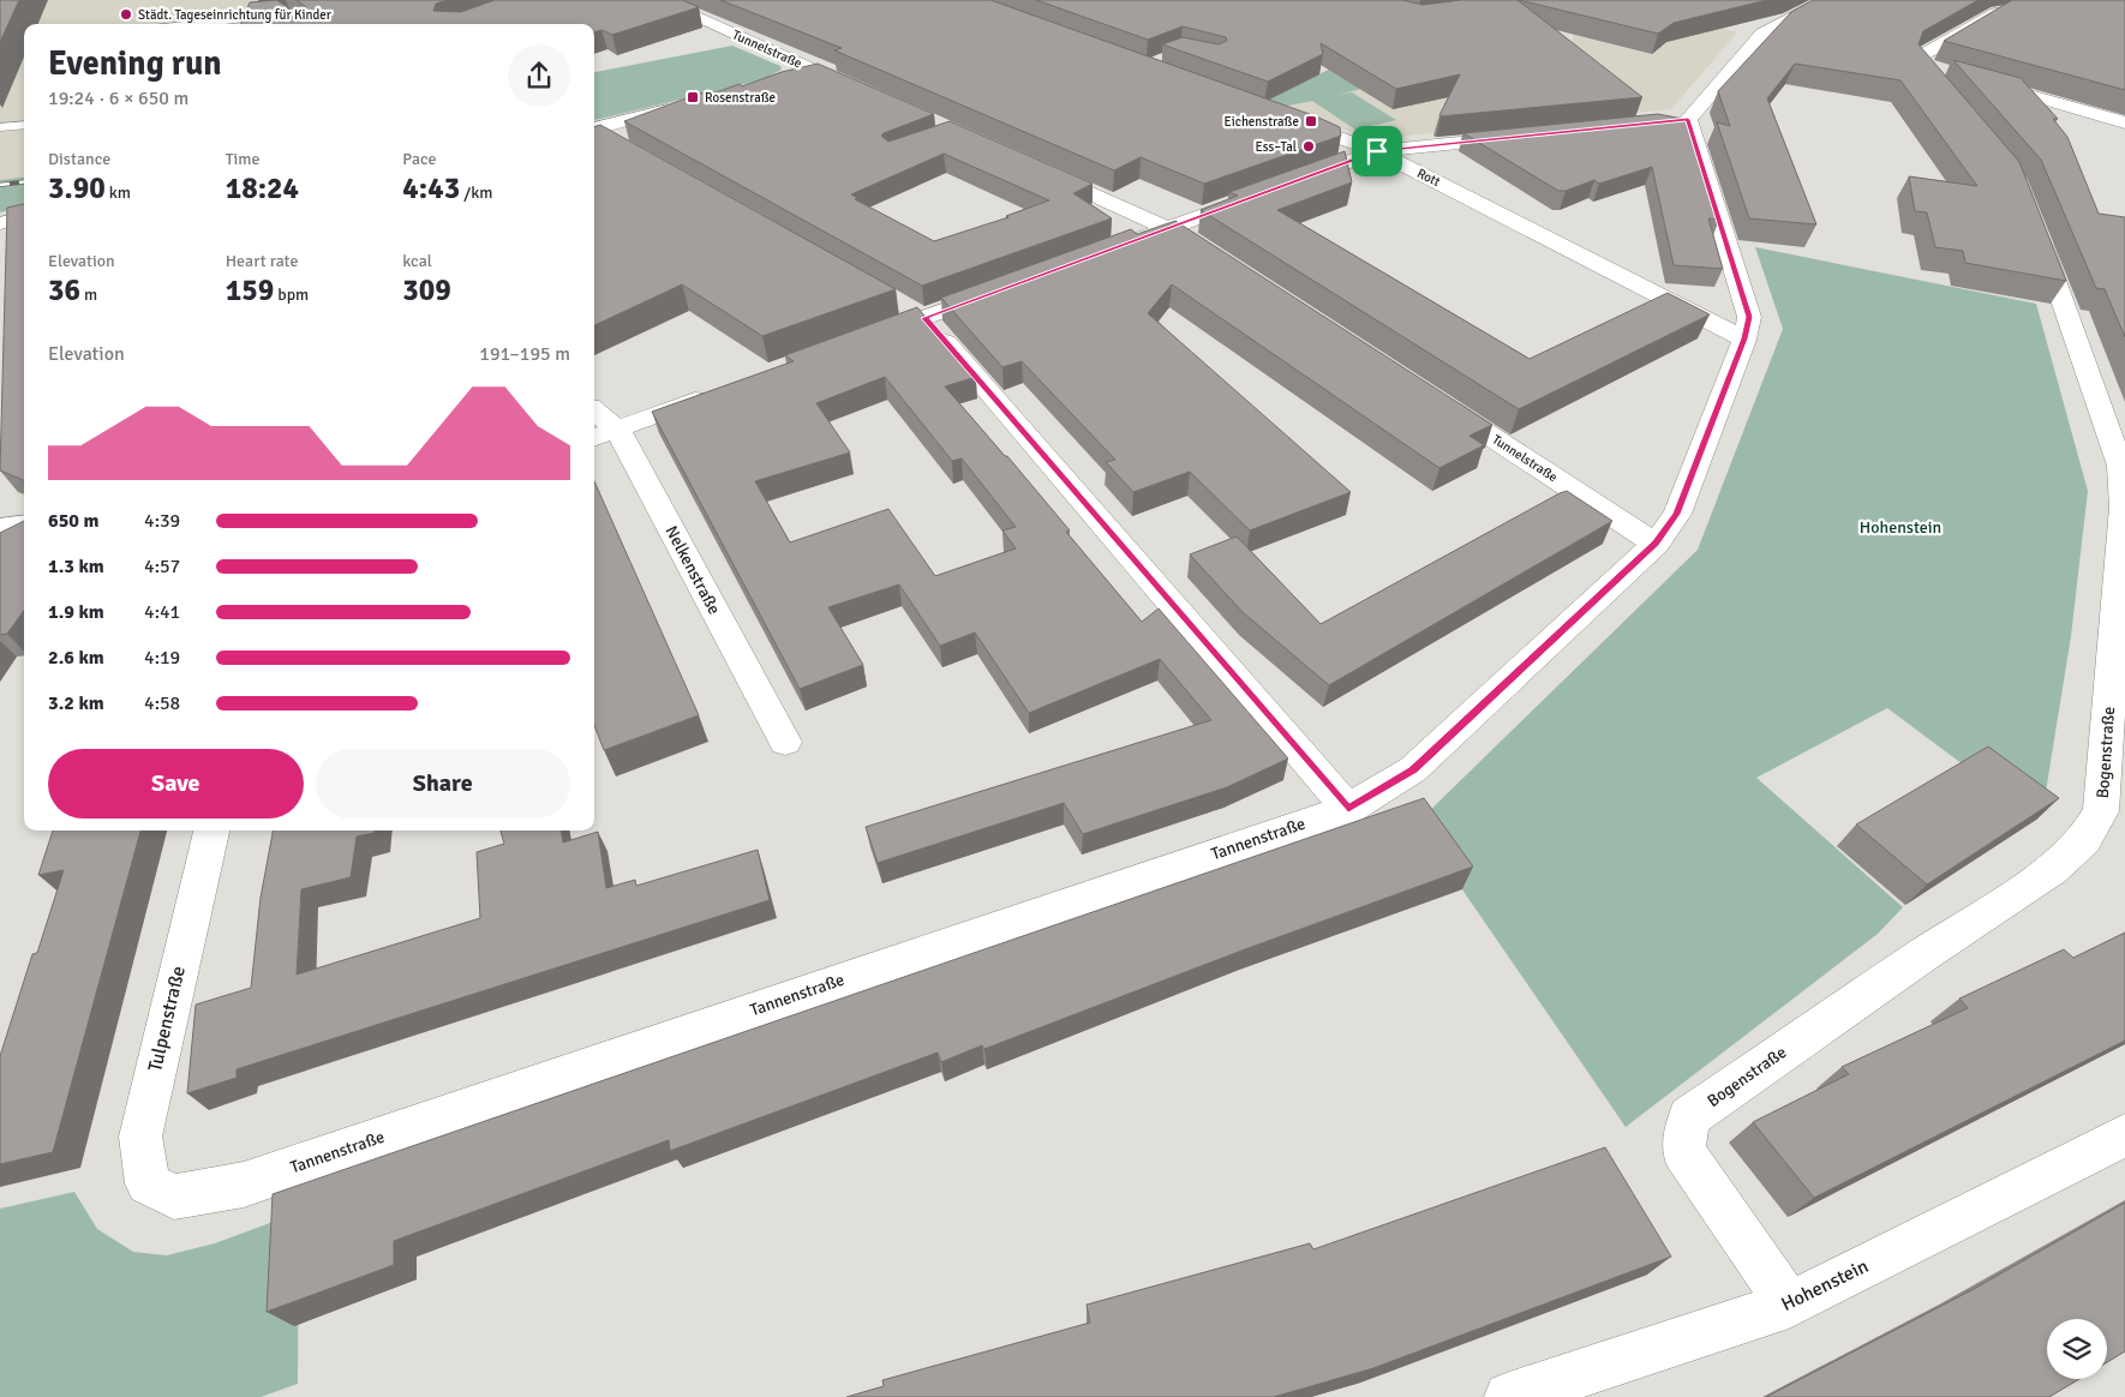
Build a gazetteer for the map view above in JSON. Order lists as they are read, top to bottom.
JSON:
{
  "streets": {
    "street": [
      "Tunnelstraße",
      "Rott",
      "Nelkenstraße",
      "Bogenstraße",
      "Tannenstraße",
      "Tulpenstraße",
      "Hohenstein"
    ]
  },
  "crossings": [
    ["Tunnelstraße", "Tannenstraße"],
    ["Rott", "Tannenstraße"],
    ["Bogenstraße", "Hohenstein"],
    ["Tannenstraße", "Tulpenstraße"]
  ],
  "parks": ["Hohenstein"],
  "places": {
    "other": ["Städt. Tageseinrichtung für Kinder", "Ess–Tal"],
    "transit": ["Rosenstraße", "Eichenstraße"]
  },
  "page": {
    "heading": ["Evening run", "19:24 · 6 × 650 m"],
    "stats": [
      ["Distance", "3.90 km"],
      ["Time", "18:24"],
      ["Pace", "4:43 /km"],
      ["Elevation", "36 m"],
      ["Heart rate", "159 bpm"],
      ["kcal", "309"]
    ],
    "chart": ["Elevation", "191–195 m"],
    "list": [
      {
        "name": "650 m",
        "note": "4:39"
      },
      {
        "name": "1.3 km",
        "note": "4:57"
      },
      {
        "name": "1.9 km",
        "note": "4:41"
      },
      {
        "name": "2.6 km",
        "note": "4:19"
      },
      {
        "name": "3.2 km",
        "note": "4:58"
      }
    ],
    "buttons": ["Save", "Share"]
  }
}
